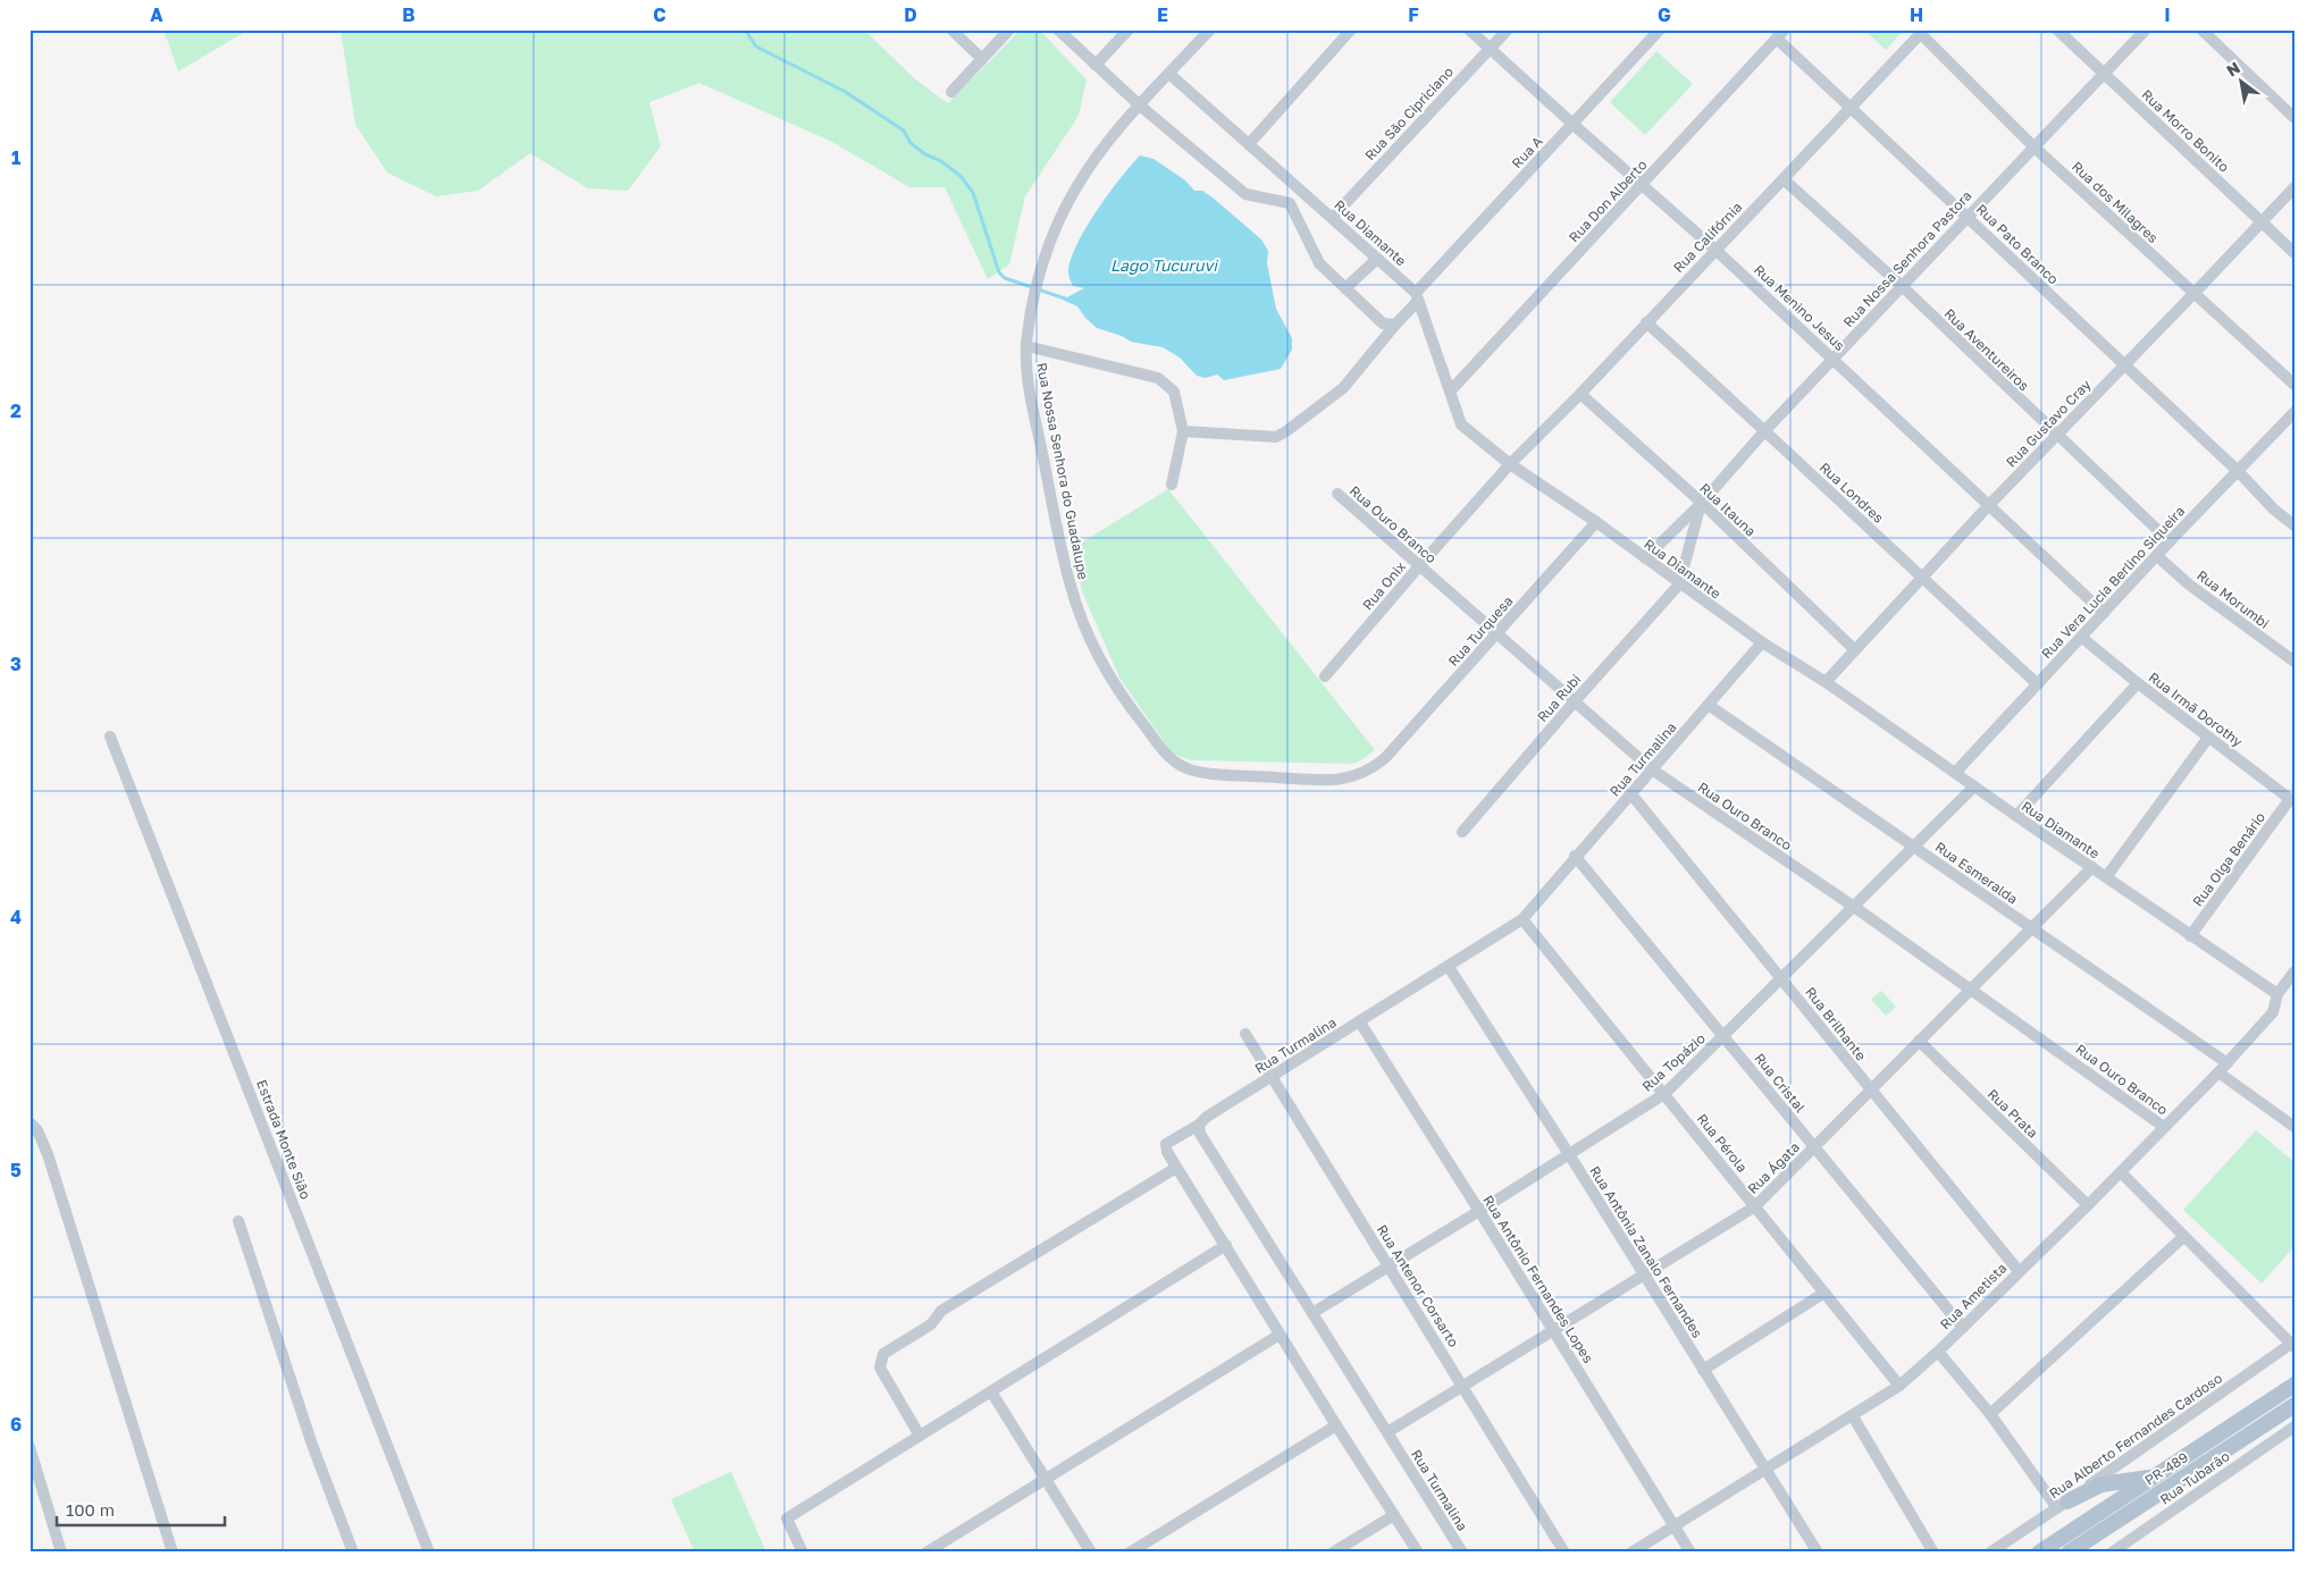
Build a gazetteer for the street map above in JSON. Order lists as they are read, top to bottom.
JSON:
{
  "streets": {
    "main road": ["PR-489"],
    "street": [
      "Rua São Cipriciano",
      "Rua Morro Bonito",
      "Rua A",
      "Rua Don Alberto",
      "Rua dos Milagres",
      "Rua Diamante",
      "Rua Califórnia",
      "Rua Pato Branco",
      "Rua Nossa Senhora Pastora",
      "Rua Menino Jesus",
      "Rua Aventureiros",
      "Rua Gustavo Cray",
      "Rua Nossa Senhora do Guadalupe",
      "Rua Londres",
      "Rua Itauna",
      "Rua Ouro Branco",
      "Rua Vera Lucia Berlino Siqueira",
      "Rua Onix",
      "Rua Morumbi",
      "Rua Turquesa",
      "Rua Rubi",
      "Rua Irmã Dorothy",
      "Rua Turmalina",
      "Rua Olga Benário",
      "Rua Esmeralda",
      "Rua Brilhante",
      "Rua Topázio",
      "Rua Cristal",
      "Rua Prata",
      "Estrada Monte Sião",
      "Rua Pérola",
      "Rua Ágata",
      "Rua Antônia Zanalo Fernandes",
      "Rua Antônio Fernandes Lopes",
      "Rua Antenor Corsarto",
      "Rua Ametista",
      "Rua Alberto Fernandes Cardoso",
      "Rua Tubarão"
    ]
  },
  "crossings": [
    ["Rua São Cipriciano", "Rua Diamante"],
    ["Rua São Cipriciano", "Rua Menino Jesus"],
    ["Rua Morro Bonito", "Rua Nossa Senhora Pastora"],
    ["Rua Morro Bonito", "Rua Gustavo Cray"],
    ["Rua A", "Rua Diamante"],
    ["Rua A", "Rua Menino Jesus"],
    ["Rua Don Alberto", "Rua Diamante"],
    ["Rua Don Alberto", "Rua Pato Branco"],
    ["Rua Don Alberto", "Rua Menino Jesus"],
    ["Rua dos Milagres", "Rua Califórnia"],
    ["Rua dos Milagres", "Rua Nossa Senhora Pastora"],
    ["Rua dos Milagres", "Rua Gustavo Cray"],
    ["Rua Diamante", "Rua Califórnia"],
    ["Rua Diamante", "Rua Nossa Senhora Pastora"],
    ["Rua Diamante", "Rua Gustavo Cray"],
    ["Rua Diamante", "Rua Nossa Senhora do Guadalupe"],
    ["Rua Diamante", "Rua Vera Lucia Berlino Siqueira"],
    ["Rua Diamante", "Rua Onix"],
    ["Rua Diamante", "Rua Turquesa"],
    ["Rua Diamante", "Rua Rubi"],
    ["Rua Diamante", "Rua Turmalina"],
    ["Rua Diamante", "Rua Olga Benário"],
    ["Rua Diamante", "Rua Topázio"],
    ["Rua Diamante", "Rua Ágata"],
    ["Rua Diamante", "Rua Ametista"],
    ["Rua Califórnia", "Rua Pato Branco"],
    ["Rua Califórnia", "Rua Menino Jesus"],
    ["Rua Califórnia", "Rua Aventureiros"],
    ["Rua Califórnia", "Rua Londres"],
    ["Rua Califórnia", "Rua Itauna"],
    ["Rua Califórnia", "Rua Onix"],
    ["Rua Pato Branco", "Rua Nossa Senhora Pastora"],
    ["Rua Pato Branco", "Rua Gustavo Cray"],
    ["Rua Pato Branco", "Rua Vera Lucia Berlino Siqueira"],
    ["Rua Nossa Senhora Pastora", "Rua Menino Jesus"],
    ["Rua Nossa Senhora Pastora", "Rua Aventureiros"],
    ["Rua Nossa Senhora Pastora", "Rua Londres"],
    ["Rua Nossa Senhora Pastora", "Rua Itauna"],
    ["Rua Menino Jesus", "Rua Gustavo Cray"],
    ["Rua Menino Jesus", "Rua Vera Lucia Berlino Siqueira"],
    ["Rua Aventureiros", "Rua Gustavo Cray"],
    ["Rua Aventureiros", "Rua Vera Lucia Berlino Siqueira"],
    ["Rua Gustavo Cray", "Rua Londres"],
    ["Rua Gustavo Cray", "Rua Itauna"],
    ["Rua Nossa Senhora do Guadalupe", "Rua Turquesa"],
    ["Rua Londres", "Rua Vera Lucia Berlino Siqueira"],
    ["Rua Ouro Branco", "Rua Onix"],
    ["Rua Ouro Branco", "Rua Turquesa"],
    ["Rua Ouro Branco", "Rua Rubi"],
    ["Rua Ouro Branco", "Rua Turmalina"],
    ["Rua Ouro Branco", "Rua Topázio"],
    ["Rua Ouro Branco", "Rua Ágata"],
    ["Rua Ouro Branco", "Rua Ametista"],
    ["Rua Vera Lucia Berlino Siqueira", "Rua Morumbi"],
    ["Rua Vera Lucia Berlino Siqueira", "Rua Irmã Dorothy"],
    ["Rua Irmã Dorothy", "Rua Olga Benário"],
    ["Rua Turmalina", "Rua Esmeralda"],
    ["Rua Turmalina", "Rua Brilhante"],
    ["Rua Turmalina", "Rua Topázio"],
    ["Rua Turmalina", "Rua Cristal"],
    ["Rua Turmalina", "Rua Pérola"],
    ["Rua Turmalina", "Rua Ágata"],
    ["Rua Turmalina", "Rua Antônia Zanalo Fernandes"],
    ["Rua Turmalina", "Rua Antônio Fernandes Lopes"],
    ["Rua Turmalina", "Rua Antenor Corsarto"],
    ["Rua Esmeralda", "Rua Topázio"],
    ["Rua Esmeralda", "Rua Ágata"],
    ["Rua Esmeralda", "Rua Ametista"],
    ["Rua Brilhante", "Rua Topázio"],
    ["Rua Brilhante", "Rua Ágata"],
    ["Rua Brilhante", "Rua Ametista"],
    ["Rua Topázio", "Rua Cristal"],
    ["Rua Topázio", "Rua Pérola"],
    ["Rua Topázio", "Rua Antônia Zanalo Fernandes"],
    ["Rua Topázio", "Rua Antônio Fernandes Lopes"],
    ["Rua Topázio", "Rua Antenor Corsarto"],
    ["Rua Cristal", "Rua Ágata"],
    ["Rua Cristal", "Rua Ametista"],
    ["Rua Prata", "Rua Ágata"],
    ["Rua Prata", "Rua Ametista"],
    ["Rua Pérola", "Rua Ágata"],
    ["Rua Pérola", "Rua Ametista"],
    ["Rua Ágata", "Rua Antônia Zanalo Fernandes"],
    ["Rua Ágata", "Rua Antônio Fernandes Lopes"],
    ["Rua Ágata", "Rua Antenor Corsarto"],
    ["Rua Antônia Zanalo Fernandes", "Rua Ametista"],
    ["Rua Antônio Fernandes Lopes", "Rua Ametista"]
  ],
  "water": ["Lago Tucuruvi"],
  "scale_bar": "100 m",
  "north": "top left",
  "grid": {
    "columns": [
      "A",
      "B",
      "C",
      "D",
      "E",
      "F",
      "G",
      "H",
      "I"
    ],
    "rows": [
      "1",
      "2",
      "3",
      "4",
      "5",
      "6"
    ]
  }
}
